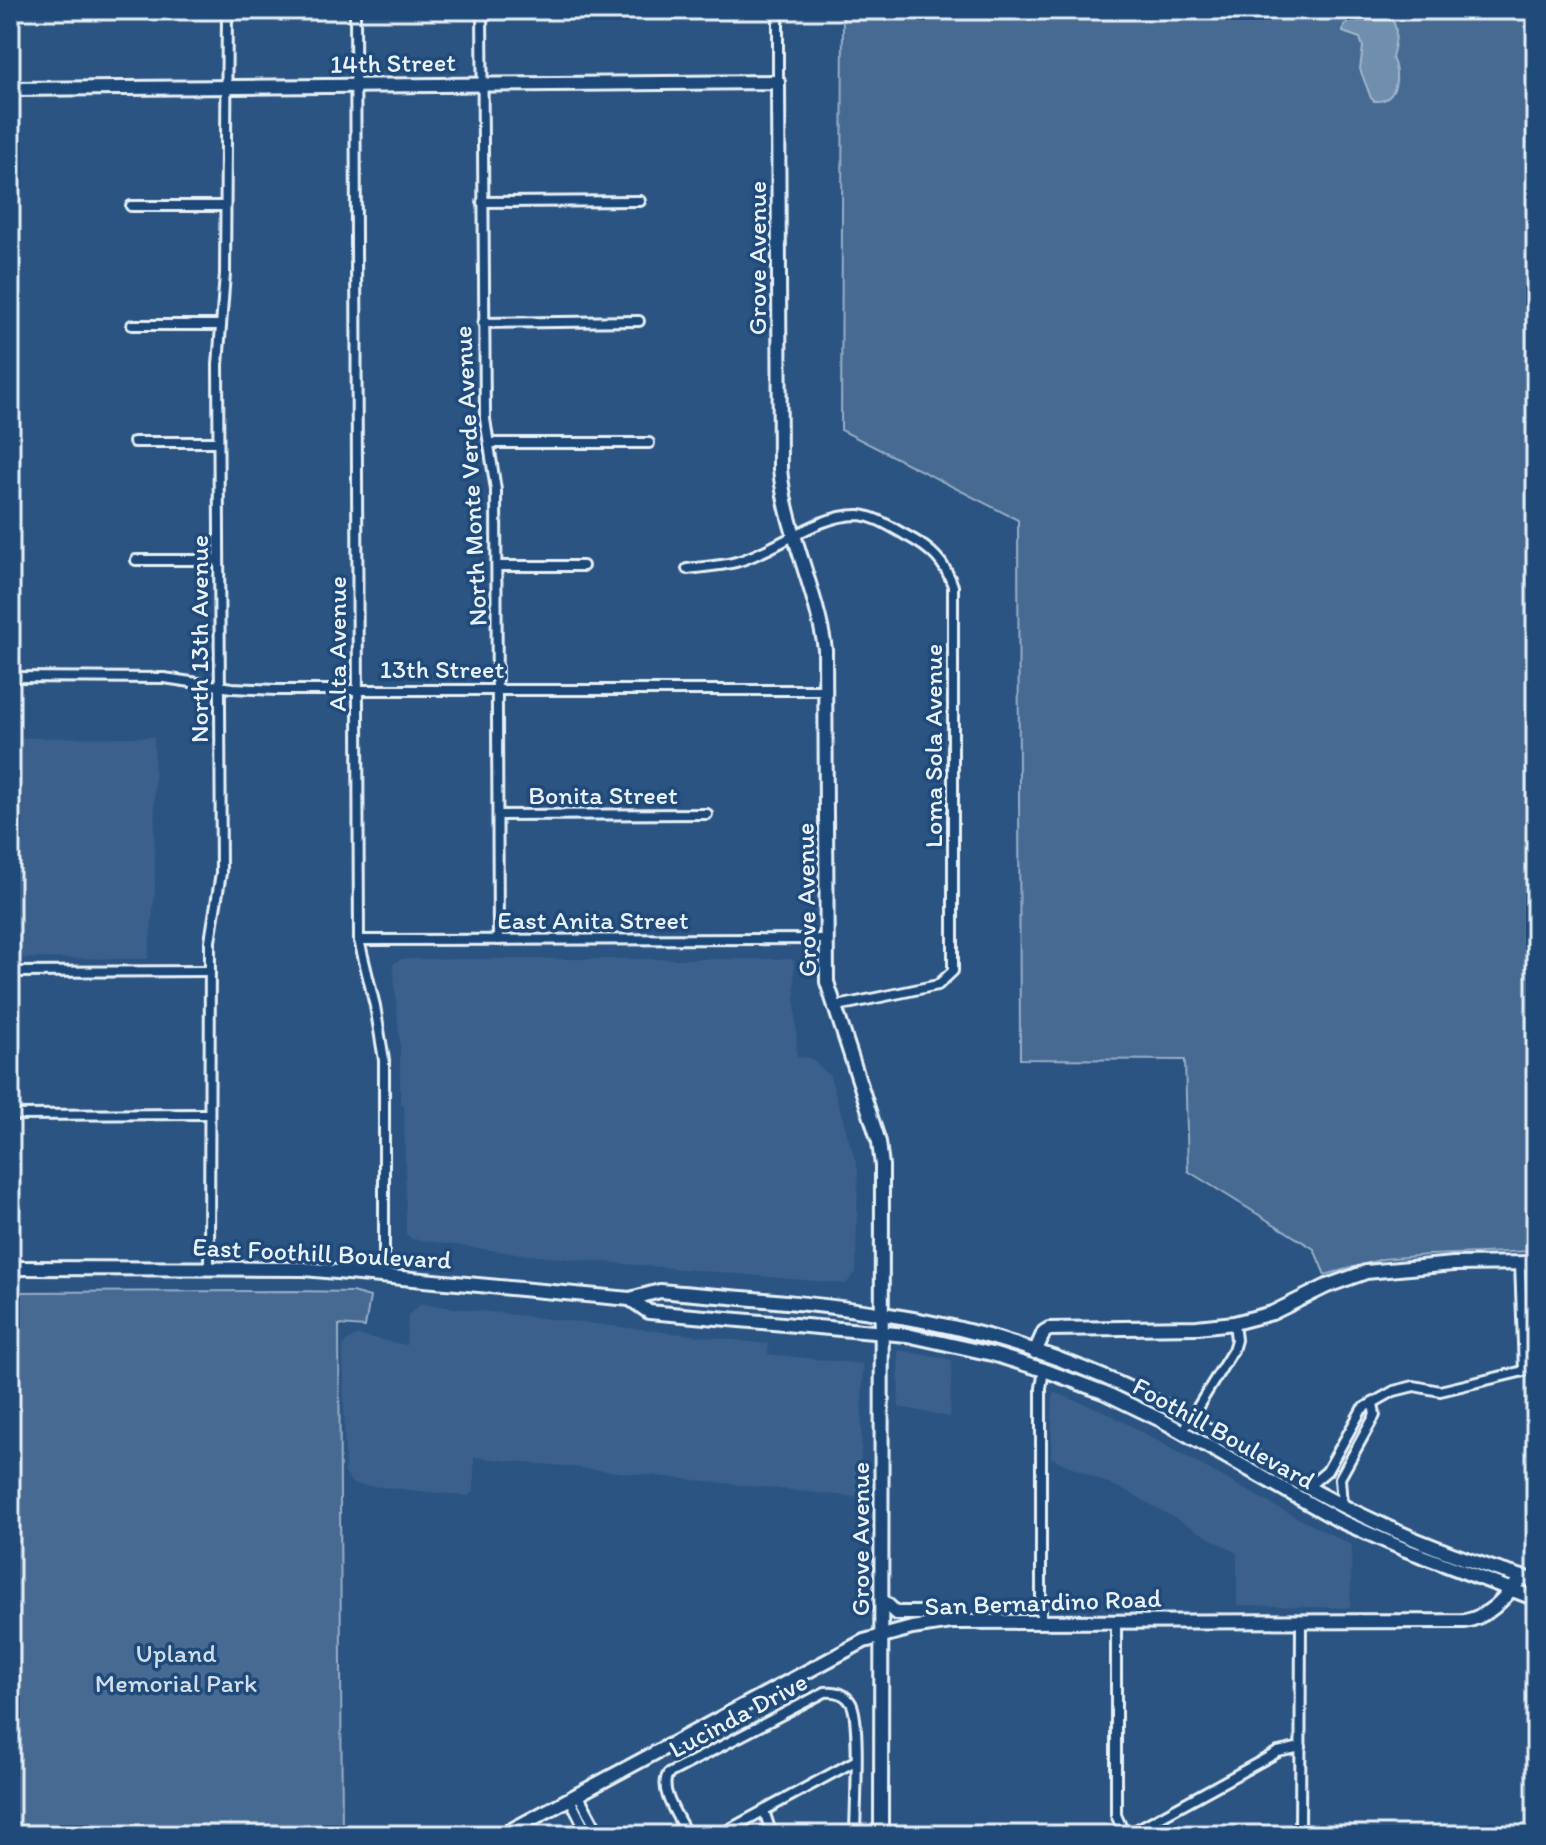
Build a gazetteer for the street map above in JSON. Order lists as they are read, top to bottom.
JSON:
{
  "streets": {
    "street": [
      "14th Street",
      "Grove Avenue",
      "North Monte Verde Avenue",
      "North 13th Avenue",
      "Alta Avenue",
      "13th Street",
      "Loma Sola Avenue",
      "Bonita Street",
      "East Anita Street",
      "East Foothill Boulevard",
      "Foothill Boulevard",
      "San Bernardino Road",
      "Lucinda Drive"
    ]
  },
  "crossings": [
    ["14th Street", "Grove Avenue"],
    ["14th Street", "North Monte Verde Avenue"],
    ["14th Street", "North 13th Avenue"],
    ["14th Street", "Alta Avenue"],
    ["Grove Avenue", "13th Street"],
    ["Grove Avenue", "Loma Sola Avenue"],
    ["Grove Avenue", "East Anita Street"],
    ["Grove Avenue", "East Foothill Boulevard"],
    ["Grove Avenue", "Foothill Boulevard"],
    ["Grove Avenue", "San Bernardino Road"],
    ["North Monte Verde Avenue", "13th Street"],
    ["North Monte Verde Avenue", "Bonita Street"],
    ["North Monte Verde Avenue", "East Anita Street"],
    ["North 13th Avenue", "13th Street"],
    ["North 13th Avenue", "East Foothill Boulevard"],
    ["Alta Avenue", "13th Street"],
    ["Alta Avenue", "East Anita Street"],
    ["Alta Avenue", "East Foothill Boulevard"],
    ["East Foothill Boulevard", "Foothill Boulevard"],
    ["Foothill Boulevard", "San Bernardino Road"]
  ],
  "parks": ["Upland Memorial Park"]
}
